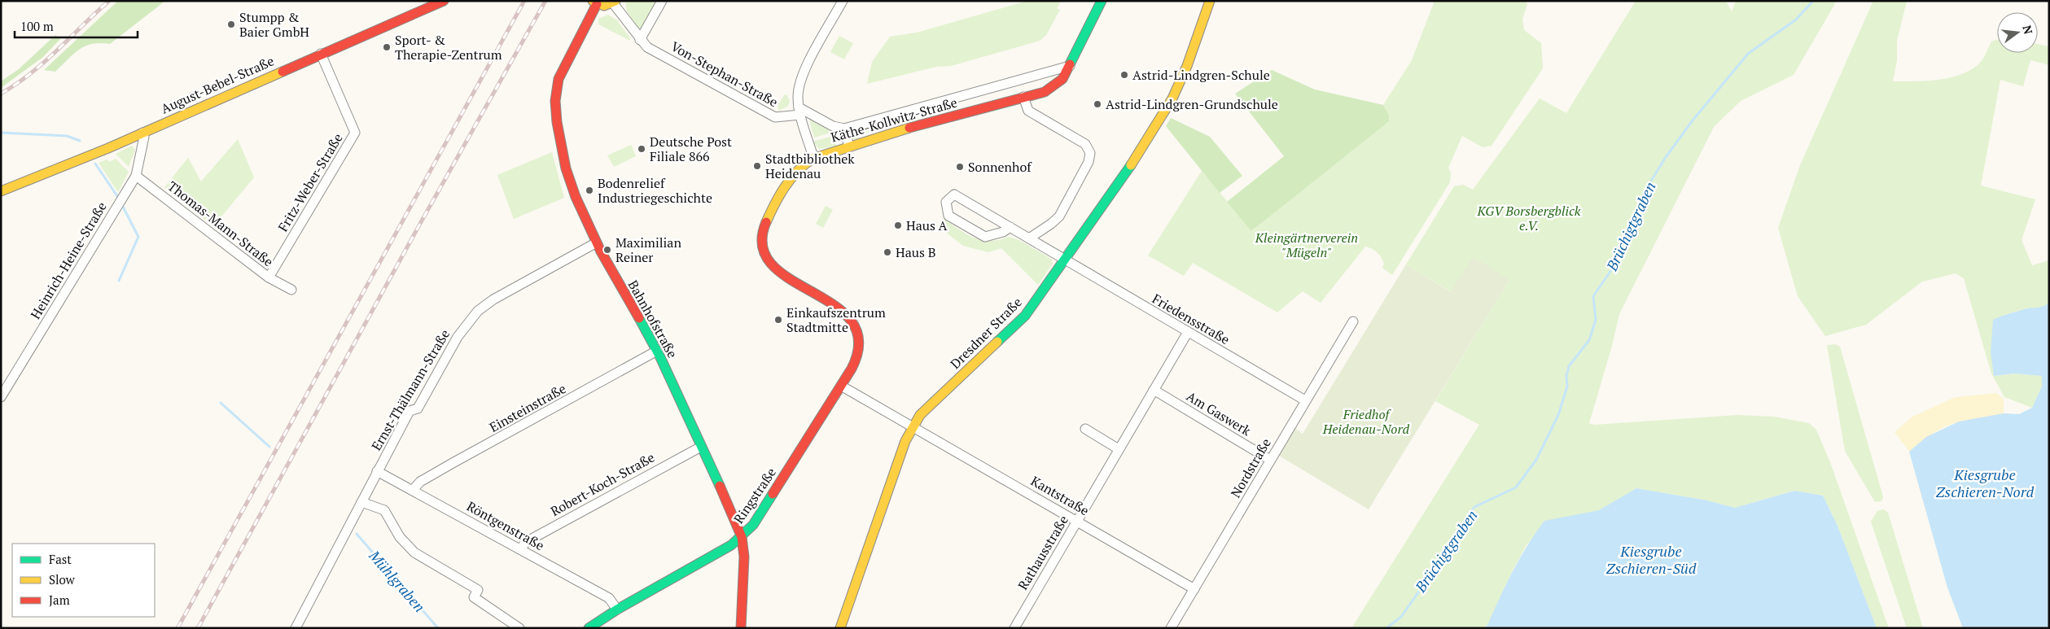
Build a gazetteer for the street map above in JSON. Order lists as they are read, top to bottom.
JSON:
{
  "streets": {
    "street": [
      "Von-Stephan-Straße",
      "August-Bebel-Straße",
      "Käthe-Kollwitz-Straße",
      "Fritz-Weber-Straße",
      "Thomas-Mann-Straße",
      "Heinrich-Heine-Straße",
      "Bahnhofstraße",
      "Friedensstraße",
      "Dresdner Straße",
      "Ernst-Thälmann-Straße",
      "Einsteinstraße",
      "Am Gaswerk",
      "Nordstraße",
      "Robert-Koch-Straße",
      "Ringstraße",
      "Kantstraße",
      "Röntgenstraße",
      "Rathausstraße"
    ]
  },
  "crossings": [
    ["August-Bebel-Straße", "Fritz-Weber-Straße"],
    ["August-Bebel-Straße", "Heinrich-Heine-Straße"],
    ["Käthe-Kollwitz-Straße", "Ringstraße"],
    ["Fritz-Weber-Straße", "Thomas-Mann-Straße"],
    ["Thomas-Mann-Straße", "Heinrich-Heine-Straße"],
    ["Bahnhofstraße", "Ernst-Thälmann-Straße"],
    ["Bahnhofstraße", "Einsteinstraße"],
    ["Bahnhofstraße", "Robert-Koch-Straße"],
    ["Bahnhofstraße", "Ringstraße"],
    ["Friedensstraße", "Dresdner Straße"],
    ["Friedensstraße", "Nordstraße"],
    ["Friedensstraße", "Rathausstraße"],
    ["Dresdner Straße", "Kantstraße"],
    ["Ernst-Thälmann-Straße", "Röntgenstraße"],
    ["Einsteinstraße", "Röntgenstraße"],
    ["Am Gaswerk", "Nordstraße"],
    ["Am Gaswerk", "Rathausstraße"],
    ["Nordstraße", "Kantstraße"],
    ["Robert-Koch-Straße", "Röntgenstraße"],
    ["Ringstraße", "Röntgenstraße"],
    ["Kantstraße", "Rathausstraße"]
  ],
  "water": [
    "Brüchigtgraben",
    "Kiesgrube Zschieren-Nord",
    "Kiesgrube Zschieren-Süd",
    "Mühlgraben"
  ],
  "parks": ["KGV Borsbergblick e.V.", "Kleingärtnerverein \"Mügeln\"", "Friedhof Heidenau-Nord"],
  "places": [
    "Stumpp & Baier GmbH",
    "Sport- & Therapie-Zentrum",
    "Astrid-Lindgren-Schule",
    "Astrid-Lindgren-Grundschule",
    "Deutsche Post Filiale 866",
    "Stadtbibliothek Heidenau",
    "Sonnenhof",
    "Bodenrelief Industriegeschichte",
    "Haus A",
    "Maximilian Reiner",
    "Haus B",
    "Einkaufszentrum Stadtmitte"
  ],
  "legend": ["Fast", "Slow", "Jam"],
  "scale_bar": "100 m",
  "north": "right"
}
